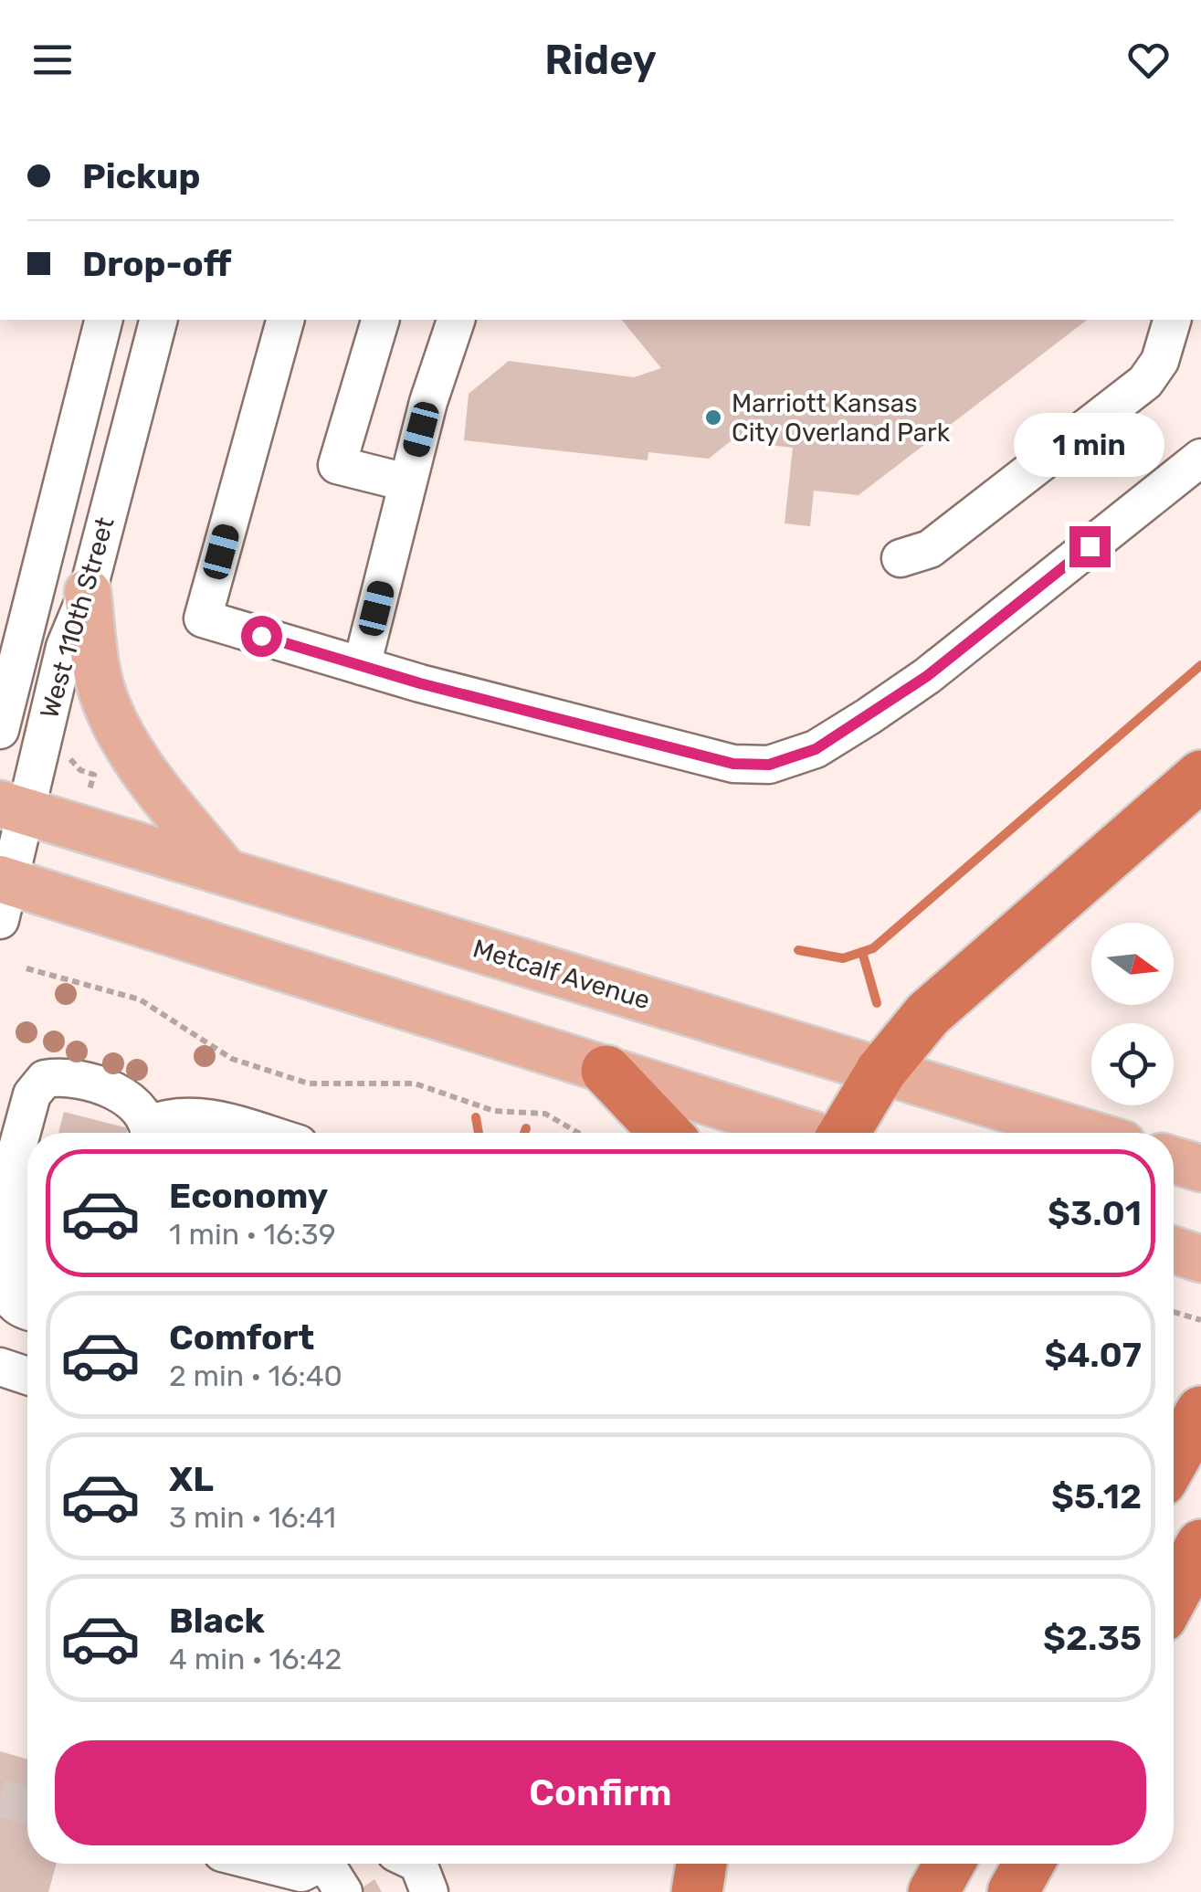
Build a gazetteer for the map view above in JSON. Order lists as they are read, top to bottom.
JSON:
{
  "streets": {
    "main road": ["Metcalf Avenue"],
    "street": ["West 110th Street"]
  },
  "crossings": [
    ["West 110th Street", "Metcalf Avenue"]
  ],
  "places": ["Marriott Kansas City Overland Park"],
  "north": "right",
  "page": {
    "header": "Ridey",
    "banner": ["Pickup", "Drop-off"],
    "bubble": "1 min",
    "list": [
      {
        "name": "Economy",
        "note": "1 min · 16:39",
        "value": "$3.01"
      },
      {
        "name": "Comfort",
        "note": "2 min · 16:40",
        "value": "$4.07"
      },
      {
        "name": "XL",
        "note": "3 min · 16:41",
        "value": "$5.12"
      },
      {
        "name": "Black",
        "note": "4 min · 16:42",
        "value": "$2.35"
      }
    ],
    "buttons": "Confirm"
  }
}
